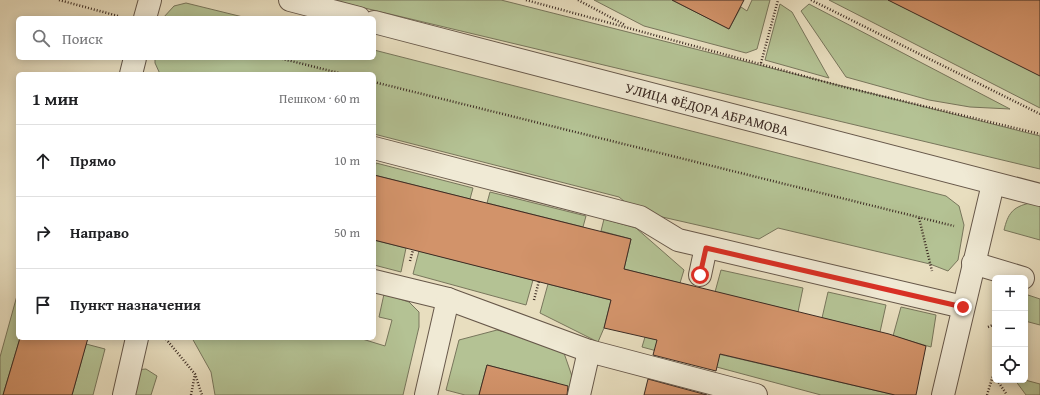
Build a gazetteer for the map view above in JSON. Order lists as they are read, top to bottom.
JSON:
{
  "streets": {
    "street": ["УЛИЦА ФЁДОРА АБРАМОВА"]
  },
  "page": {
    "search": "Поиск",
    "heading": ["1 мин", "Пешком · 60 m"],
    "list": [
      ["Прямо", "10 m"],
      ["Направо", "50 m"],
      "Пункт назначения"
    ],
    "map_buttons": ["+", "−"]
  }
}
